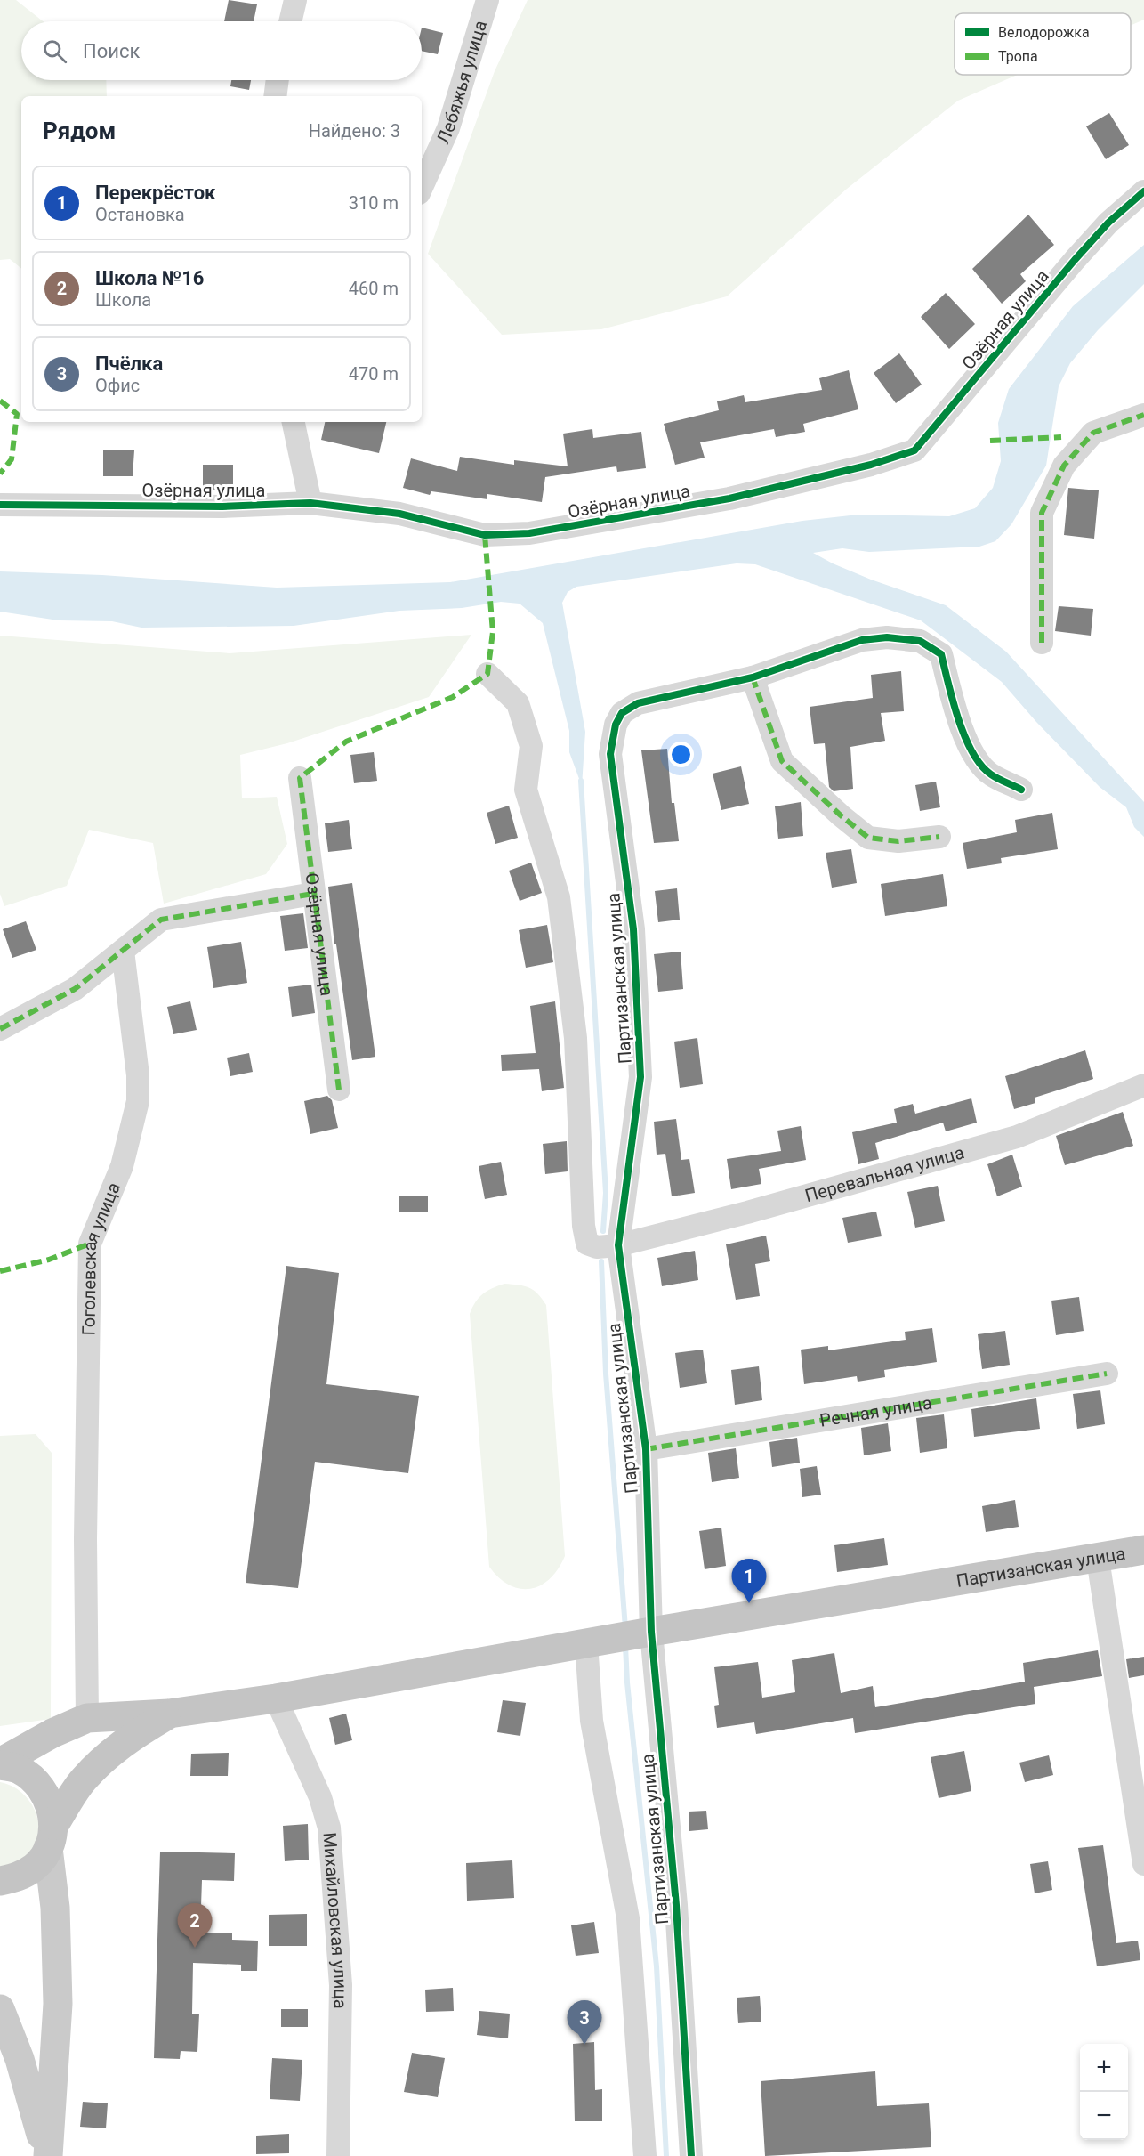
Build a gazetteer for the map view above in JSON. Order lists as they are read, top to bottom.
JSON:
{
  "streets": {
    "highway": ["Партизанская улица"],
    "street": [
      "Лебяжья улица",
      "Озёрная улица",
      "Перевальная улица",
      "Гоголевская улица",
      "Речная улица",
      "Михайловская улица"
    ]
  },
  "crossings": [
    ["Партизанская улица", "Перевальная улица"],
    ["Партизанская улица", "Гоголевская улица"],
    ["Партизанская улица", "Речная улица"],
    ["Партизанская улица", "Михайловская улица"]
  ],
  "legend": ["Велодорожка", "Тропа"],
  "page": {
    "search": "Поиск",
    "heading": ["Рядом", "Найдено: 3"],
    "list": [
      {
        "mark": "1",
        "name": "Перекрёсток",
        "note": "Остановка",
        "value": "310 m"
      },
      {
        "mark": "2",
        "name": "Школа №16",
        "note": "Школа",
        "value": "460 m"
      },
      {
        "mark": "3",
        "name": "Пчёлка",
        "note": "Офис",
        "value": "470 m"
      }
    ],
    "pins": ["1", "2", "3"],
    "map_buttons": ["+", "−"]
  }
}
